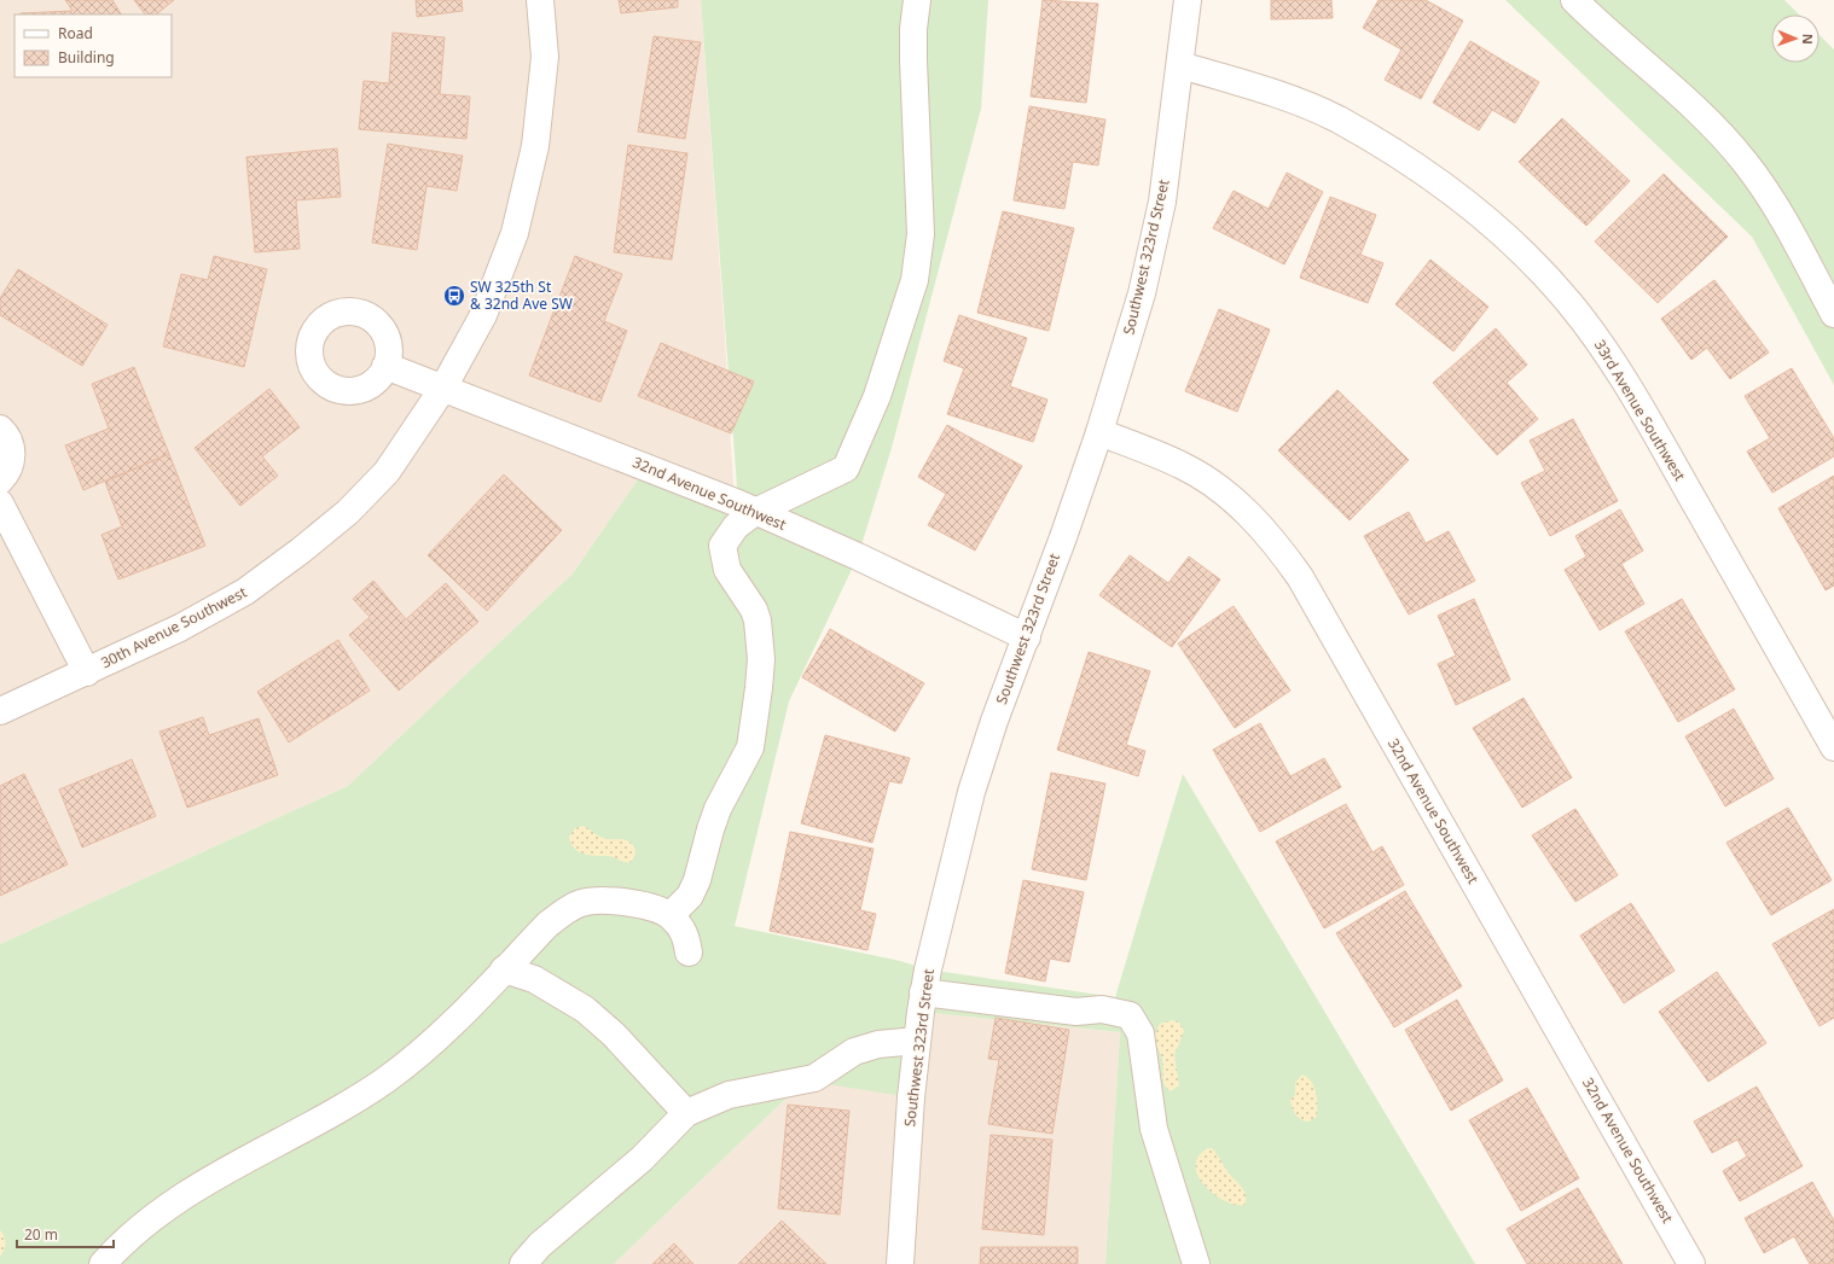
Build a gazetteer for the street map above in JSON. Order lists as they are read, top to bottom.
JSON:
{
  "streets": {
    "street": [
      "Southwest 323rd Street",
      "33rd Avenue Southwest",
      "32nd Avenue Southwest",
      "30th Avenue Southwest"
    ]
  },
  "crossings": [
    ["Southwest 323rd Street", "33rd Avenue Southwest"],
    ["Southwest 323rd Street", "32nd Avenue Southwest"],
    ["32nd Avenue Southwest", "30th Avenue Southwest"]
  ],
  "places": {
    "bus stop": ["SW 325th St & 32nd Ave SW"]
  },
  "legend": ["Road", "Building"],
  "scale_bar": "20 m",
  "north": "right"
}
